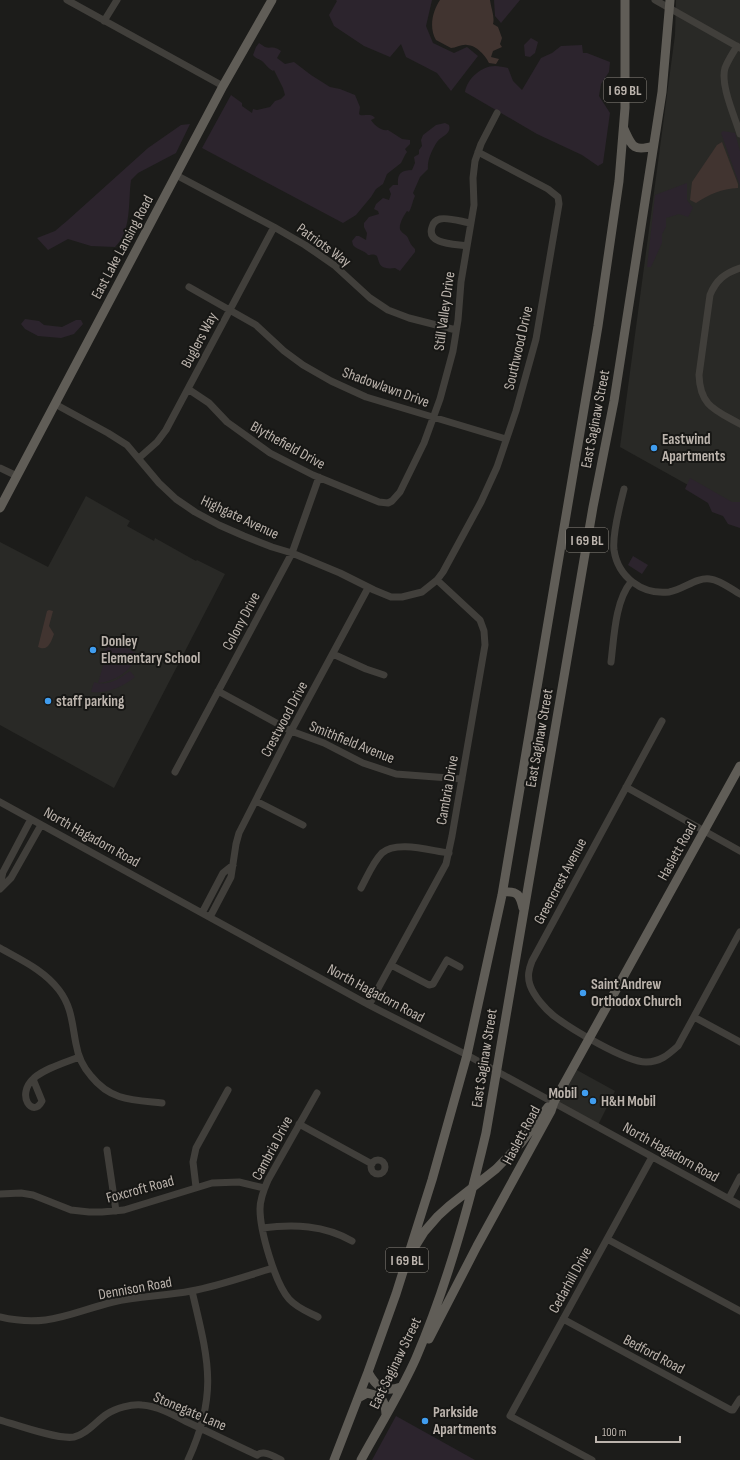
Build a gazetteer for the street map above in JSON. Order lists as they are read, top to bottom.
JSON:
{
  "streets": {
    "main road": [
      "I 69 BL",
      "East Lake Lansing Road",
      "East Saginaw Street",
      "Haslett Road"
    ],
    "street": [
      "Patriots Way",
      "Still Valley Drive",
      "Buglers Way",
      "Southwood Drive",
      "Shadowlawn Drive",
      "Blythefield Drive",
      "Highgate Avenue",
      "Colony Drive",
      "Crestwood Drive",
      "Smithfield Avenue",
      "Cambria Drive",
      "North Hagadorn Road",
      "Greencrest Avenue",
      "Foxcroft Road",
      "Cedarhill Drive",
      "Dennison Road",
      "Bedford Road",
      "Stonegate Lane"
    ]
  },
  "crossings": [
    ["Patriots Way", "East Lake Lansing Road"],
    ["Patriots Way", "Still Valley Drive"],
    ["Patriots Way", "Buglers Way"],
    ["East Lake Lansing Road", "Highgate Avenue"],
    ["Still Valley Drive", "Southwood Drive"],
    ["Still Valley Drive", "Shadowlawn Drive"],
    ["Still Valley Drive", "Blythefield Drive"],
    ["Buglers Way", "Shadowlawn Drive"],
    ["Buglers Way", "Blythefield Drive"],
    ["Buglers Way", "Highgate Avenue"],
    ["Southwood Drive", "Shadowlawn Drive"],
    ["Southwood Drive", "Highgate Avenue"],
    ["Southwood Drive", "Cambria Drive"],
    ["East Saginaw Street", "North Hagadorn Road"],
    ["East Saginaw Street", "Haslett Road"],
    ["Blythefield Drive", "Colony Drive"],
    ["Highgate Avenue", "Colony Drive"],
    ["Highgate Avenue", "Crestwood Drive"],
    ["Highgate Avenue", "Cambria Drive"],
    ["Colony Drive", "Smithfield Avenue"],
    ["Crestwood Drive", "Smithfield Avenue"],
    ["Crestwood Drive", "North Hagadorn Road"],
    ["Smithfield Avenue", "Cambria Drive"],
    ["Cambria Drive", "North Hagadorn Road"],
    ["Cambria Drive", "Foxcroft Road"],
    ["Cambria Drive", "Dennison Road"],
    ["North Hagadorn Road", "Haslett Road"],
    ["North Hagadorn Road", "Cedarhill Drive"],
    ["Haslett Road", "Greencrest Avenue"],
    ["Cedarhill Drive", "Bedford Road"]
  ],
  "places": [
    "Eastwind Apartments",
    "Donley Elementary School",
    "staff parking",
    "Saint Andrew Orthodox Church",
    "Mobil",
    "H&H Mobil",
    "Parkside Apartments"
  ],
  "scale_bar": "100 m"
}
